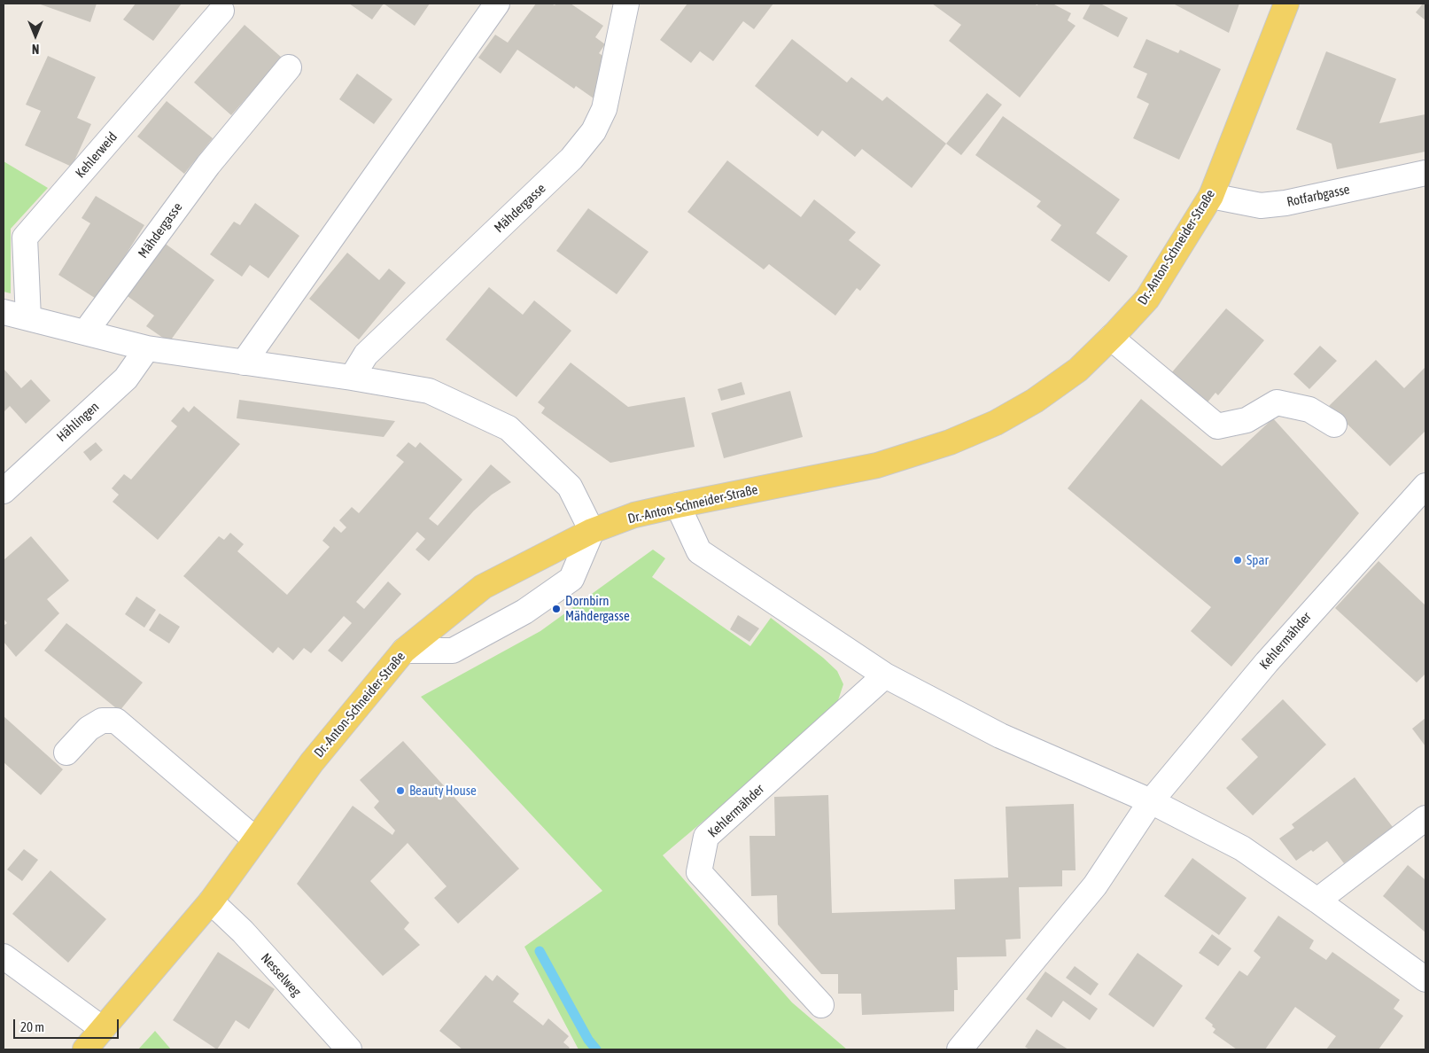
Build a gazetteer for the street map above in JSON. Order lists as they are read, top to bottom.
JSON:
{
  "streets": {
    "main road": ["Dr.-Anton-Schneider-Straße"],
    "street": [
      "Kehlerweid",
      "Rotfarbgasse",
      "Mähdergasse",
      "Hählingen",
      "Kehlermähder",
      "Nesselweg"
    ]
  },
  "crossings": [
    ["Rotfarbgasse", "Dr.-Anton-Schneider-Straße"],
    ["Dr.-Anton-Schneider-Straße", "Nesselweg"]
  ],
  "places": ["Spar", "Dornbirn Mähdergasse", "Beauty House"],
  "scale_bar": "20 m",
  "north": "bottom"
}
